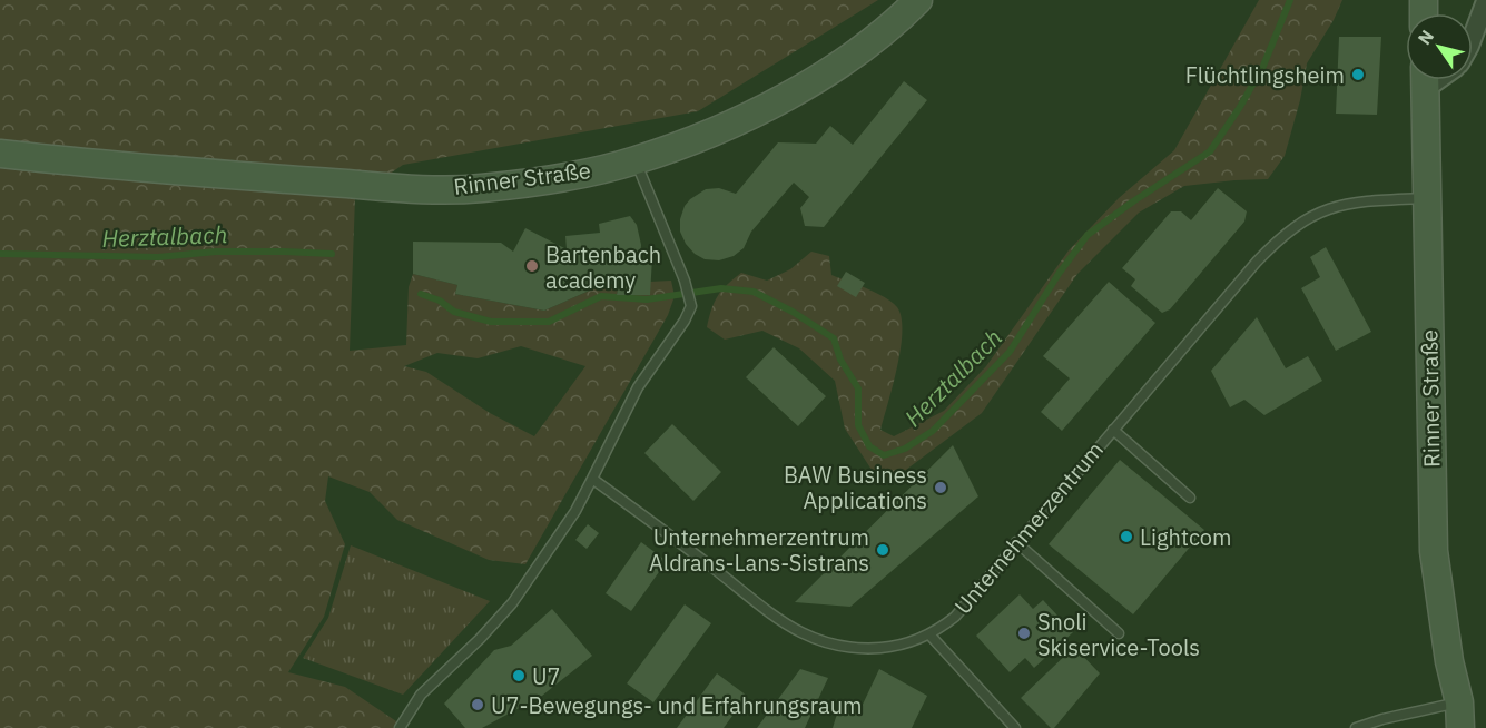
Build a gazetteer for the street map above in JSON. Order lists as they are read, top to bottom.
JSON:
{
  "streets": {
    "main road": ["Rinner Straße"],
    "lane": ["Unternehmerzentrum"]
  },
  "crossings": [
    ["Rinner Straße", "Unternehmerzentrum"]
  ],
  "water": ["Herztalbach"],
  "places": [
    "Flüchtlingsheim",
    "Bartenbach academy",
    "BAW Business Applications",
    "Lightcom",
    "Unternehmerzentrum Aldrans-Lans-Sistrans",
    "Snoli Skiservice-Tools",
    "U7",
    "U7-Bewegungs- und Erfahrungsraum"
  ],
  "north": "top left"
}
